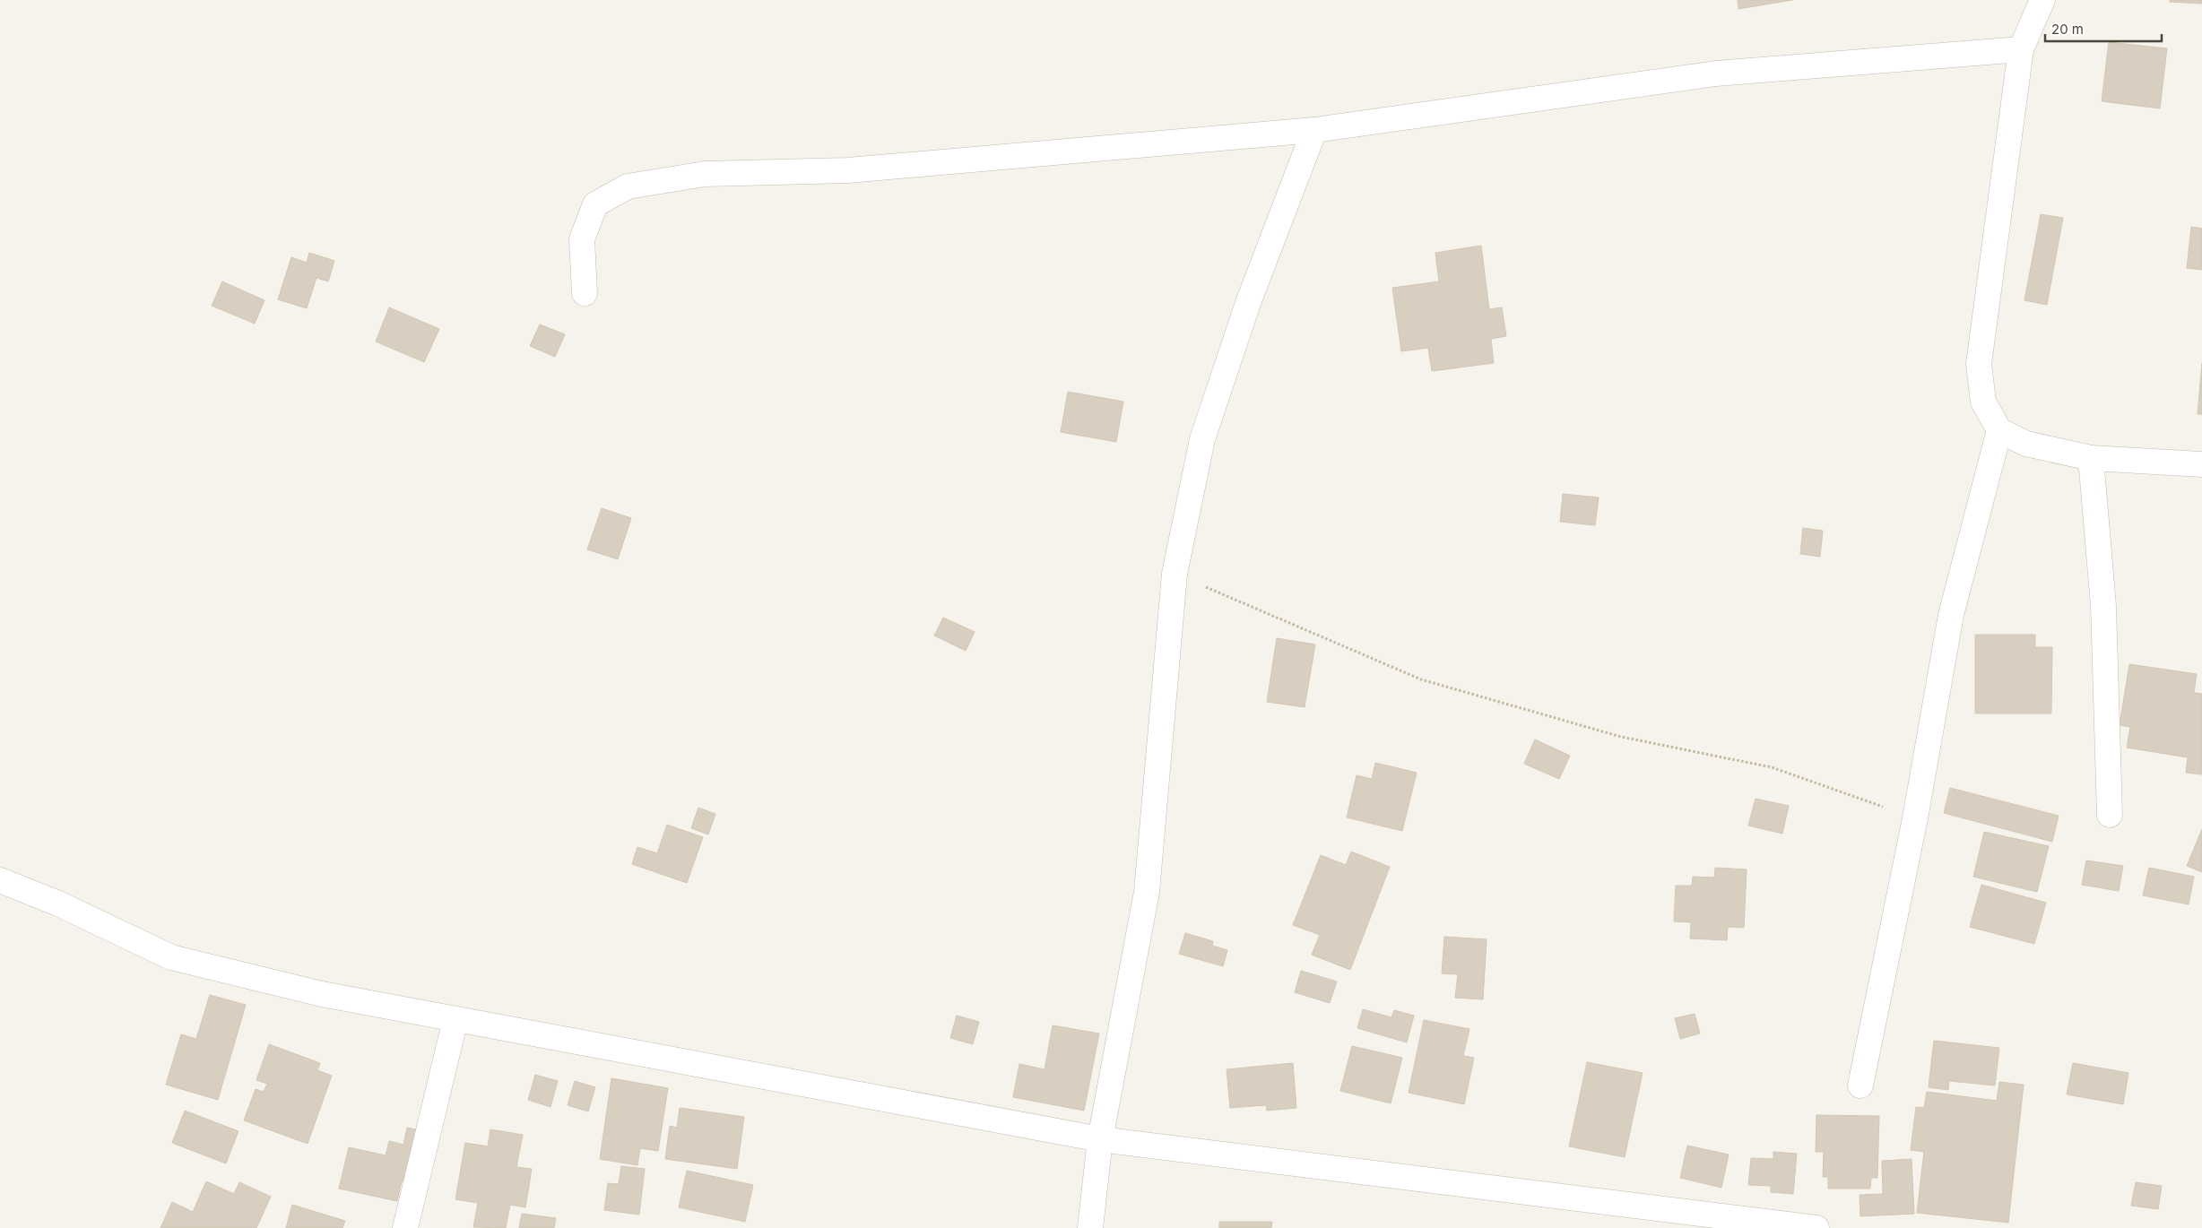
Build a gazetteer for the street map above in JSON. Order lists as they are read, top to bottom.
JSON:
{
  "scale_bar": "20 m"
}
